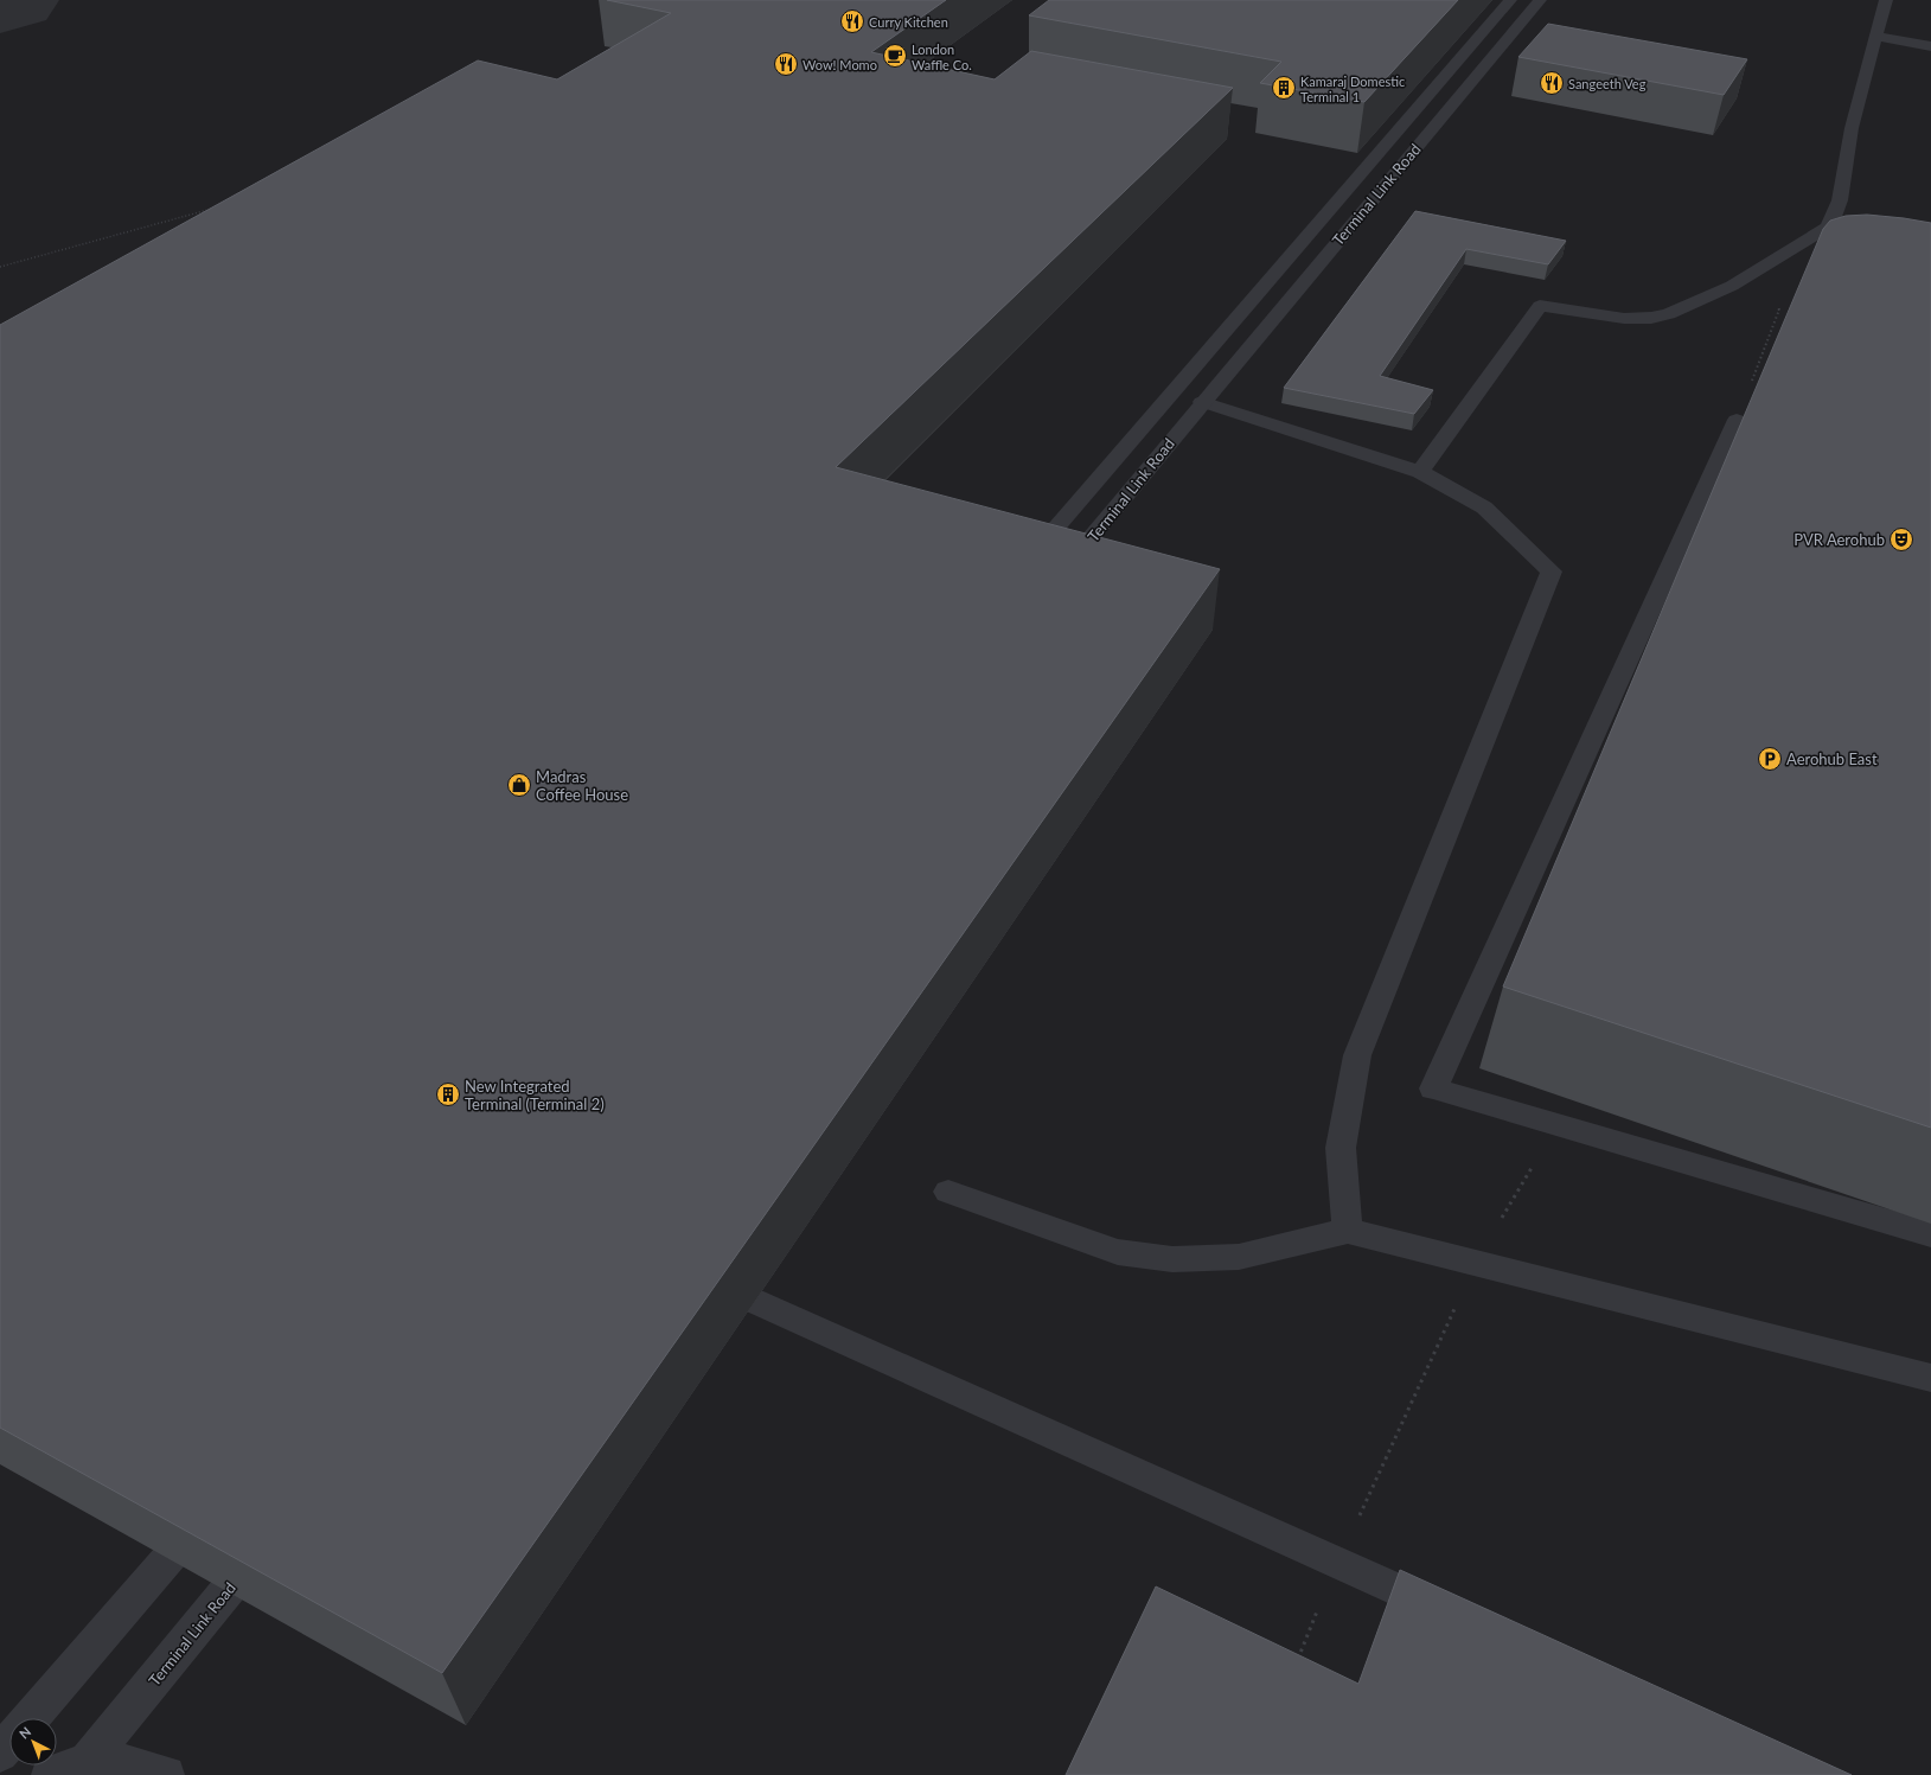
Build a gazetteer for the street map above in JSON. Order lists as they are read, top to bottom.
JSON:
{
  "streets": {
    "street": ["Terminal Link Road"]
  },
  "places": {
    "restaurant": ["Curry Kitchen", "Wow! Momo", "Sangeeth Veg"],
    "cafe": ["London Waffle Co."],
    "building": ["Kamaraj Domestic Terminal 1", "New Integrated Terminal (Terminal 2)"],
    "theatre": ["PVR Aerohub"],
    "parking": ["Aerohub East"],
    "shop": ["Madras Coffee House"]
  },
  "north": "top left"
}
